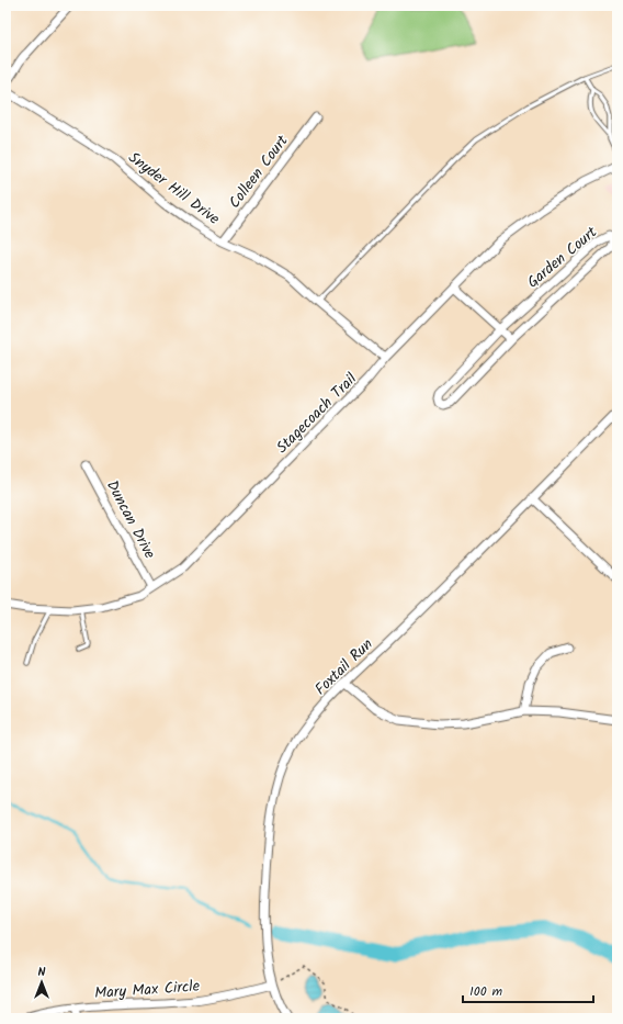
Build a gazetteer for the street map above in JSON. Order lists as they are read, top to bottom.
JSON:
{
  "streets": {
    "street": [
      "Colleen Court",
      "Snyder Hill Drive",
      "Garden Court",
      "Stagecoach Trail",
      "Duncan Drive",
      "Foxtail Run",
      "Mary Max Circle"
    ]
  },
  "crossings": [
    ["Colleen Court", "Snyder Hill Drive"],
    ["Snyder Hill Drive", "Stagecoach Trail"],
    ["Stagecoach Trail", "Duncan Drive"],
    ["Foxtail Run", "Mary Max Circle"]
  ],
  "scale_bar": "100 m",
  "north": "top"
}
